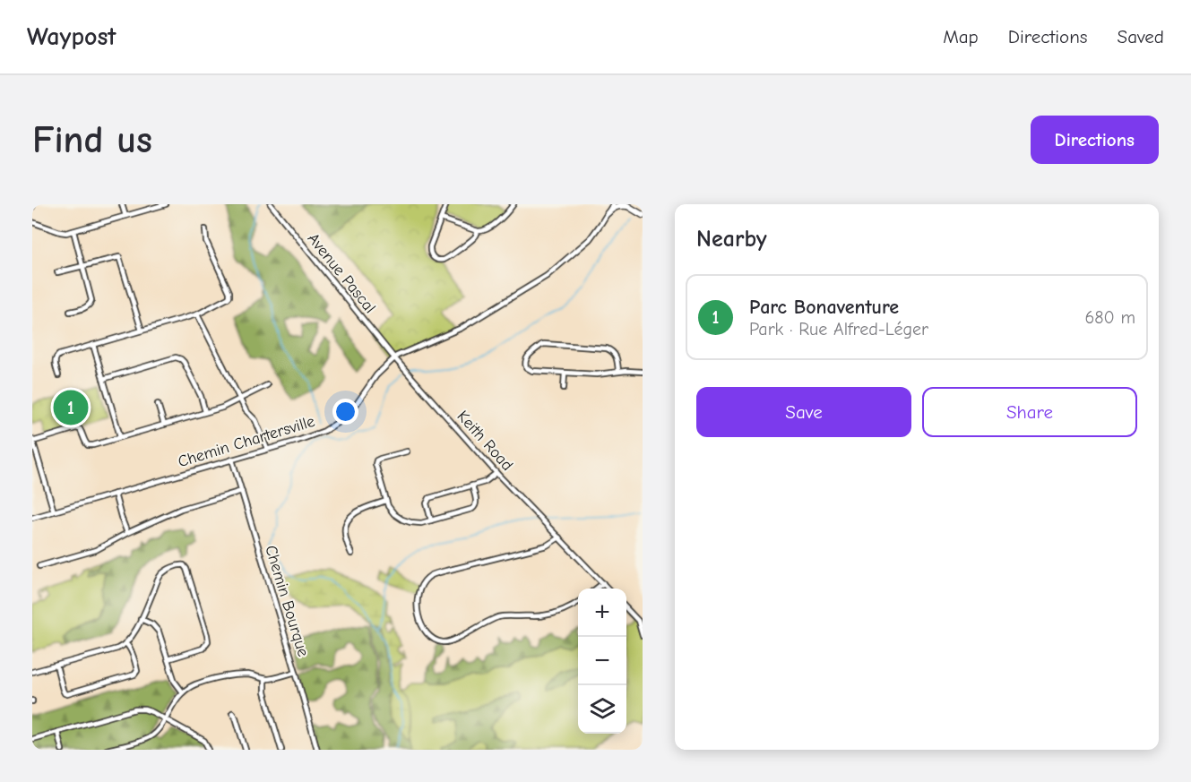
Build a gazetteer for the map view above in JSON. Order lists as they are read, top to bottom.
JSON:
{
  "streets": {
    "street": [
      "Avenue Pascal",
      "Keith Road",
      "Chemin Chartersville",
      "Chemin Bourque"
    ]
  },
  "crossings": [
    ["Avenue Pascal", "Keith Road"],
    ["Avenue Pascal", "Chemin Chartersville"],
    ["Keith Road", "Chemin Chartersville"],
    ["Chemin Chartersville", "Chemin Bourque"]
  ],
  "page": {
    "header": "Waypost",
    "nav": ["Map", "Directions", "Saved"],
    "buttons": [
      "Directions",
      ["Save", "Share"]
    ],
    "title": "Find us",
    "heading": "Nearby",
    "list": [
      {
        "mark": "1",
        "name": "Parc Bonaventure",
        "note": "Park · Rue Alfred-Léger",
        "value": "680 m"
      }
    ],
    "pins": "1",
    "map_buttons": ["+", "−"]
  }
}
